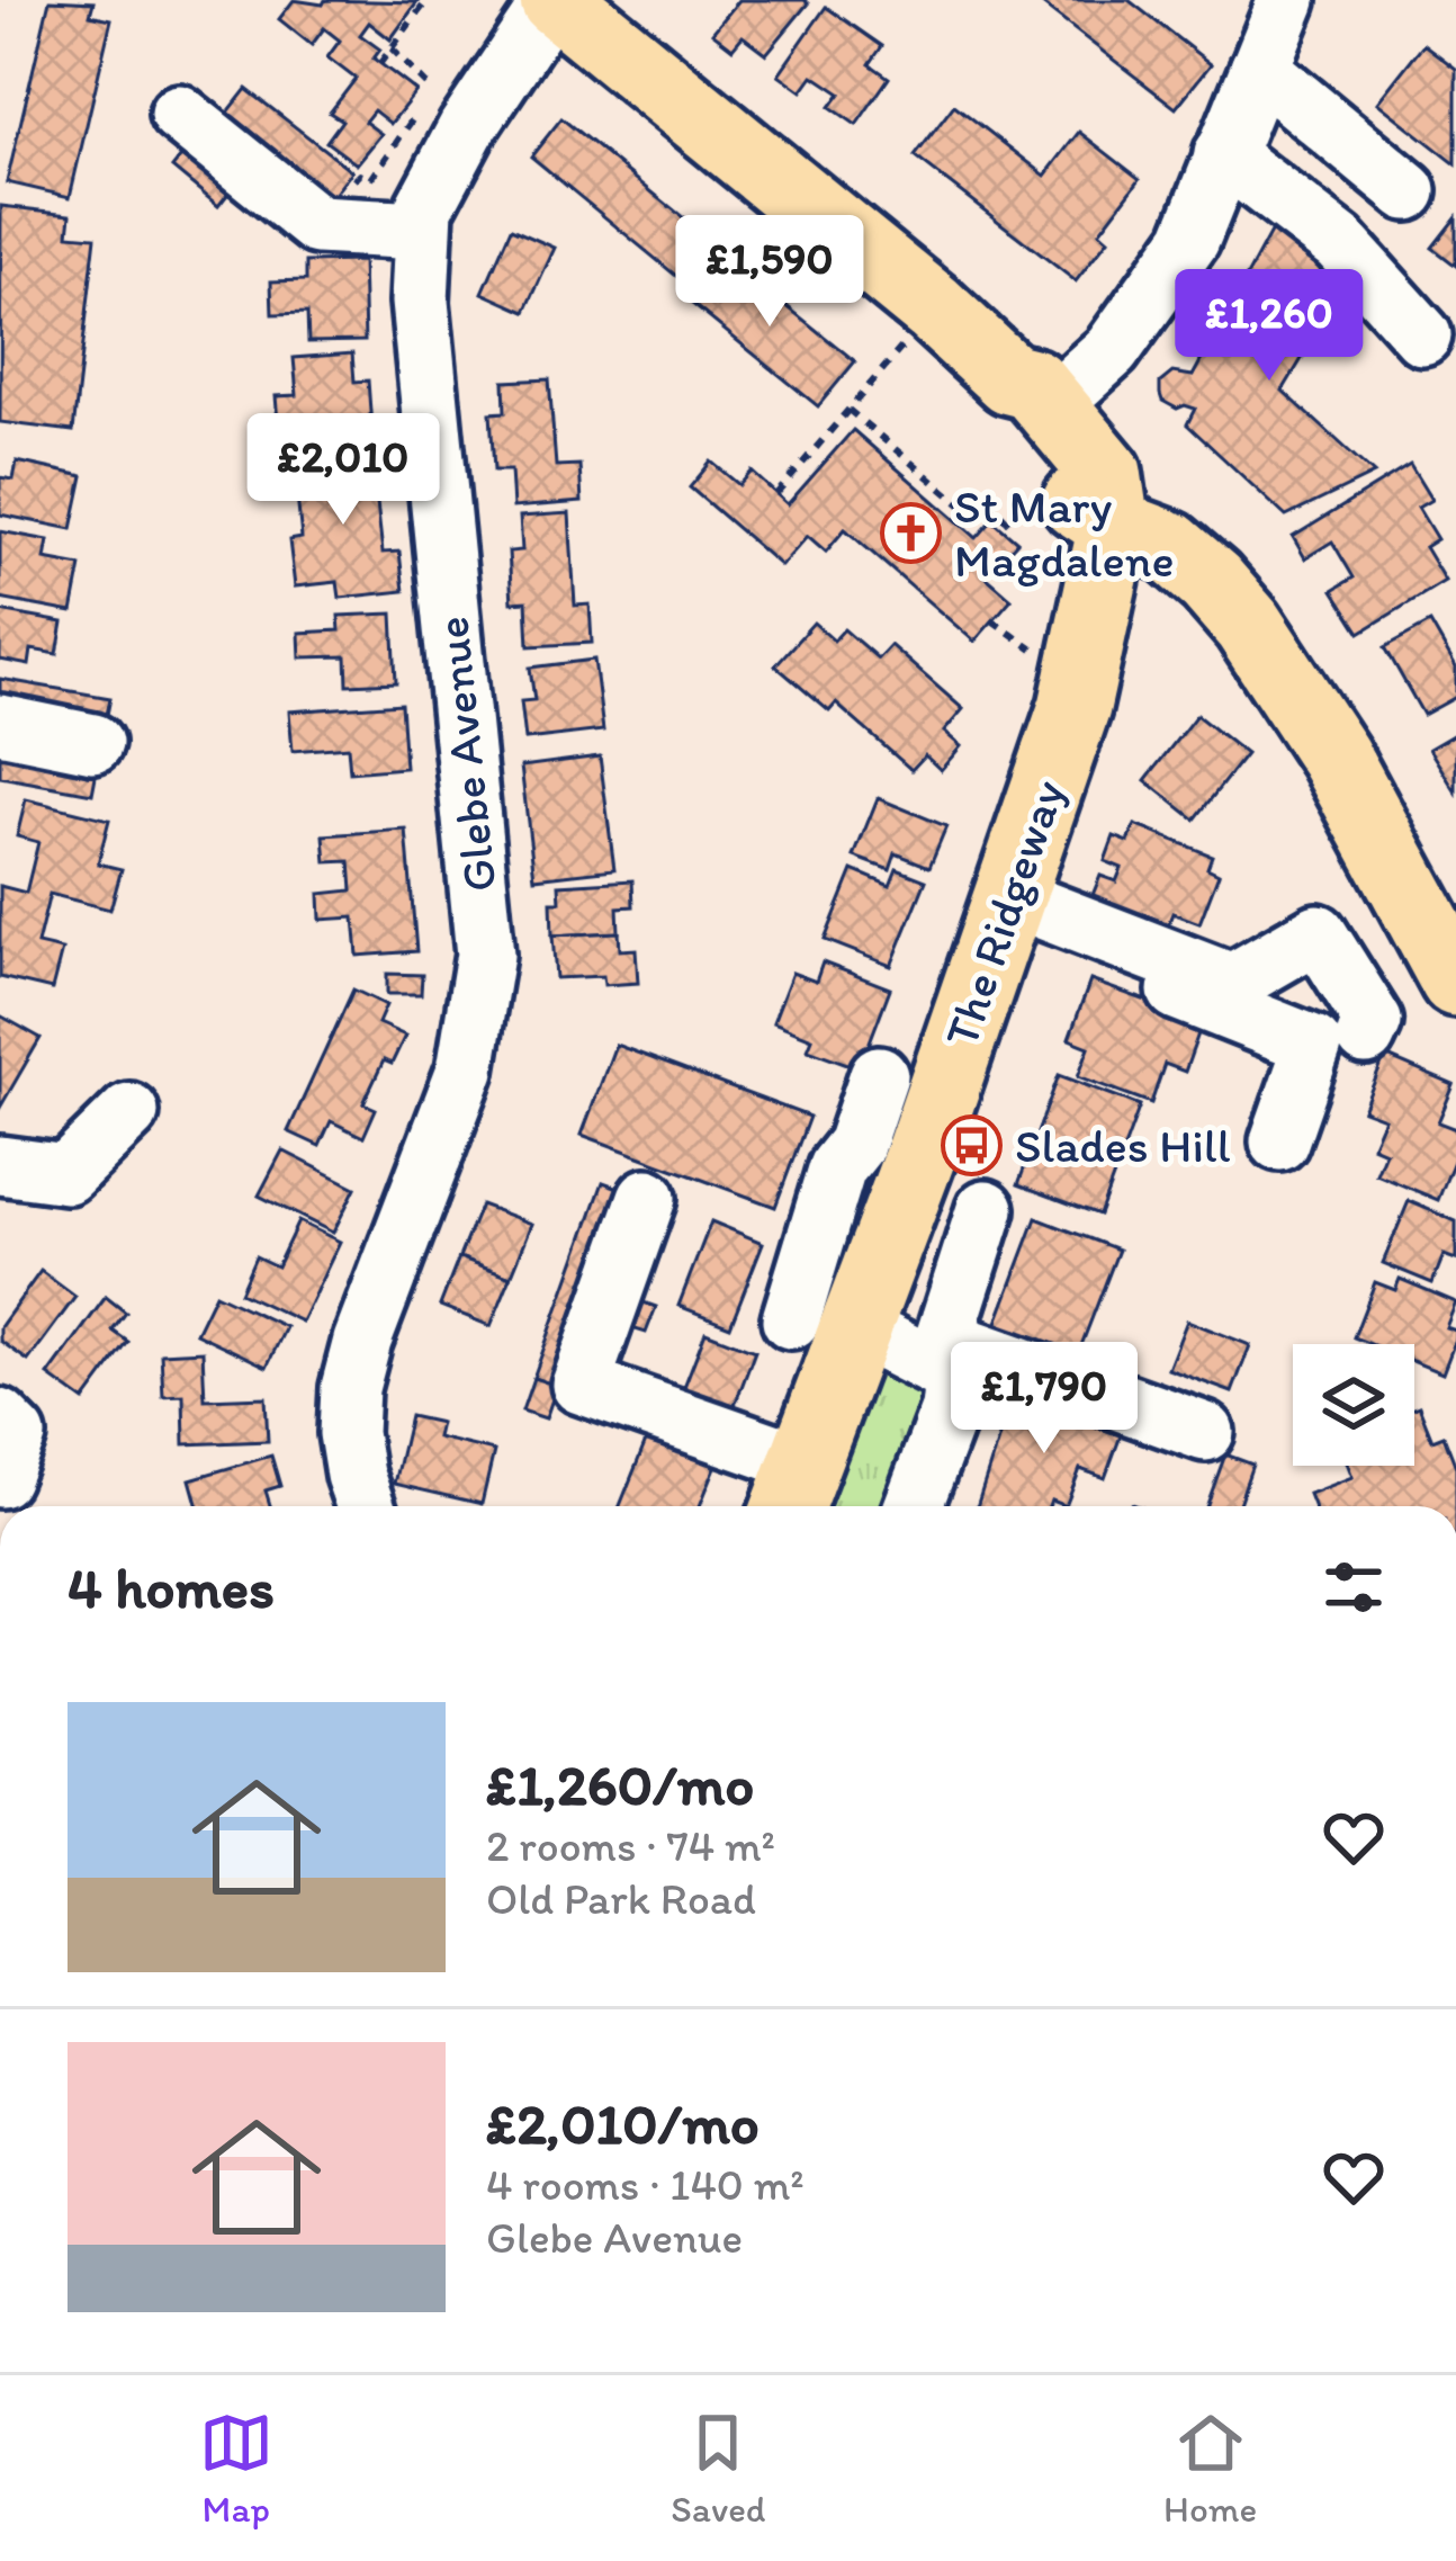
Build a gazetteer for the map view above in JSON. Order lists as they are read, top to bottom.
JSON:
{
  "streets": {
    "main road": ["The Ridgeway"],
    "street": ["Glebe Avenue"]
  },
  "places": {
    "church": ["St Mary Magdalene"],
    "bus stop": ["Slades Hill"]
  },
  "page": {
    "price": [
      "£1,590",
      "£1,260",
      "£2,010",
      "£1,790"
    ],
    "heading": "4 homes",
    "list": [
      {
        "name": "£1,260/mo",
        "note": "2 rooms · 74 m² · Old Park Road"
      },
      {
        "name": "£2,010/mo",
        "note": "4 rooms · 140 m² · Glebe Avenue"
      }
    ],
    "tabs": ["Map", "Saved", "Home"]
  }
}
